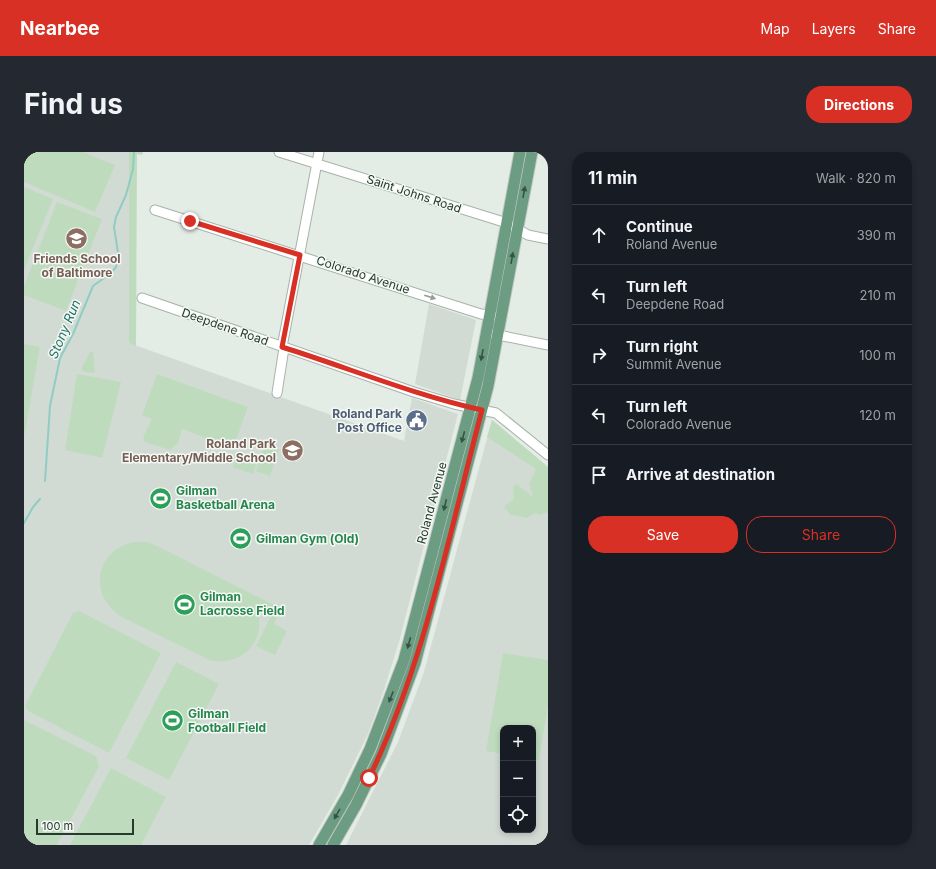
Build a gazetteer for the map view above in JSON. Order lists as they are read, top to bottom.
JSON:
{
  "streets": {
    "main road": ["Roland Avenue"],
    "street": ["Saint Johns Road", "Colorado Avenue", "Deepdene Road"]
  },
  "crossings": [
    ["Saint Johns Road", "Roland Avenue"],
    ["Colorado Avenue", "Roland Avenue"],
    ["Deepdene Road", "Roland Avenue"]
  ],
  "one_way": ["Colorado Avenue"],
  "water": ["Stony Run"],
  "places": {
    "school or university": ["Friends School of Baltimore", "Roland Park Elementary/Middle School"],
    "public building": ["Roland Park Post Office"],
    "sports": [
      "Gilman Basketball Arena",
      "Gilman Gym (Old)",
      "Gilman Lacrosse Field",
      "Gilman Football Field"
    ]
  },
  "scale_bar": "100 m",
  "page": {
    "header": "Nearbee",
    "nav": ["Map", "Layers", "Share"],
    "buttons": [
      "Directions",
      ["Save", "Share"]
    ],
    "title": "Find us",
    "heading": ["11 min", "Walk · 820 m"],
    "list": [
      ["Continue", "Roland Avenue", "390 m"],
      ["Turn left", "Deepdene Road", "210 m"],
      ["Turn right", "Summit Avenue", "100 m"],
      ["Turn left", "Colorado Avenue", "120 m"],
      "Arrive at destination"
    ],
    "map_buttons": ["+", "−"],
    "scale": "100 m"
  }
}
